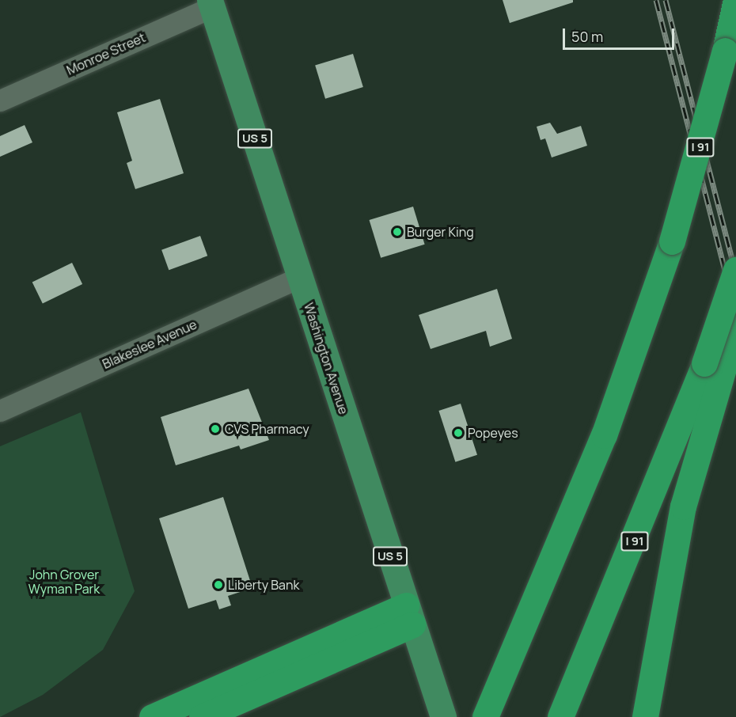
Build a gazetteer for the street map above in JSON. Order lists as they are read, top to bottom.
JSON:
{
  "streets": {
    "highway": ["I 91"],
    "main road": ["US 5", "Washington Avenue"],
    "street": ["Monroe Street", "Blakeslee Avenue"]
  },
  "crossings": [
    ["Monroe Street", "Washington Avenue"],
    ["Blakeslee Avenue", "Washington Avenue"]
  ],
  "parks": ["John Grover Wyman Park"],
  "places": [
    "Burger King",
    "CVS Pharmacy",
    "Popeyes",
    "Liberty Bank"
  ],
  "scale_bar": "50 m"
}
